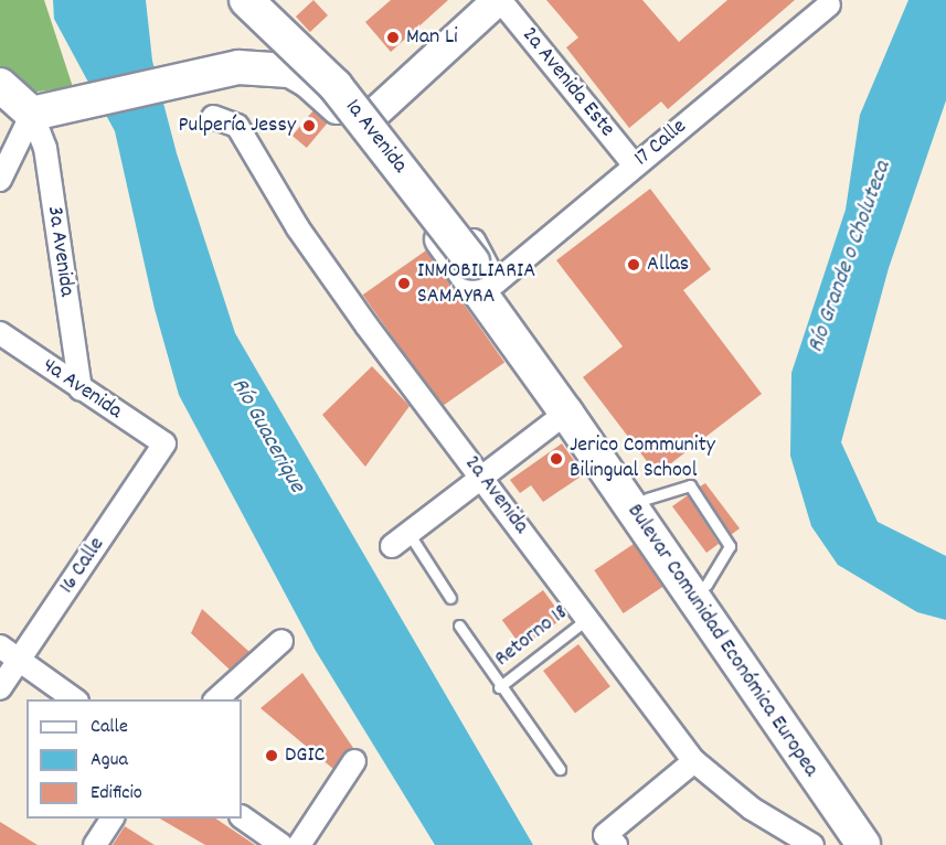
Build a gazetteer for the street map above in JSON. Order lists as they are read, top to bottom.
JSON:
{
  "streets": {
    "main road": ["1a Avenida", "3a Avenida", "Bulevar Comunidad Económica Europea"],
    "street": [
      "2a Avenida Este",
      "17 Calle",
      "4a Avenida",
      "2a Avenida",
      "16 Calle"
    ],
    "lane": ["Retorno 18"]
  },
  "crossings": [
    ["2a Avenida Este", "17 Calle"],
    ["1a Avenida", "17 Calle"],
    ["1a Avenida", "Bulevar Comunidad Económica Europea"],
    ["17 Calle", "Bulevar Comunidad Económica Europea"],
    ["3a Avenida", "4a Avenida"],
    ["4a Avenida", "16 Calle"],
    ["2a Avenida", "Retorno 18"]
  ],
  "water": ["Río Grande o Choluteca", "Río Guacerique"],
  "places": [
    "Man Li",
    "Pulpería Jessy",
    "Allas",
    "INMOBILIARIA SAMAYRA",
    "Jerico Community Bilingual School",
    "DGIC"
  ],
  "legend": ["Calle", "Agua", "Edificio"]
}
